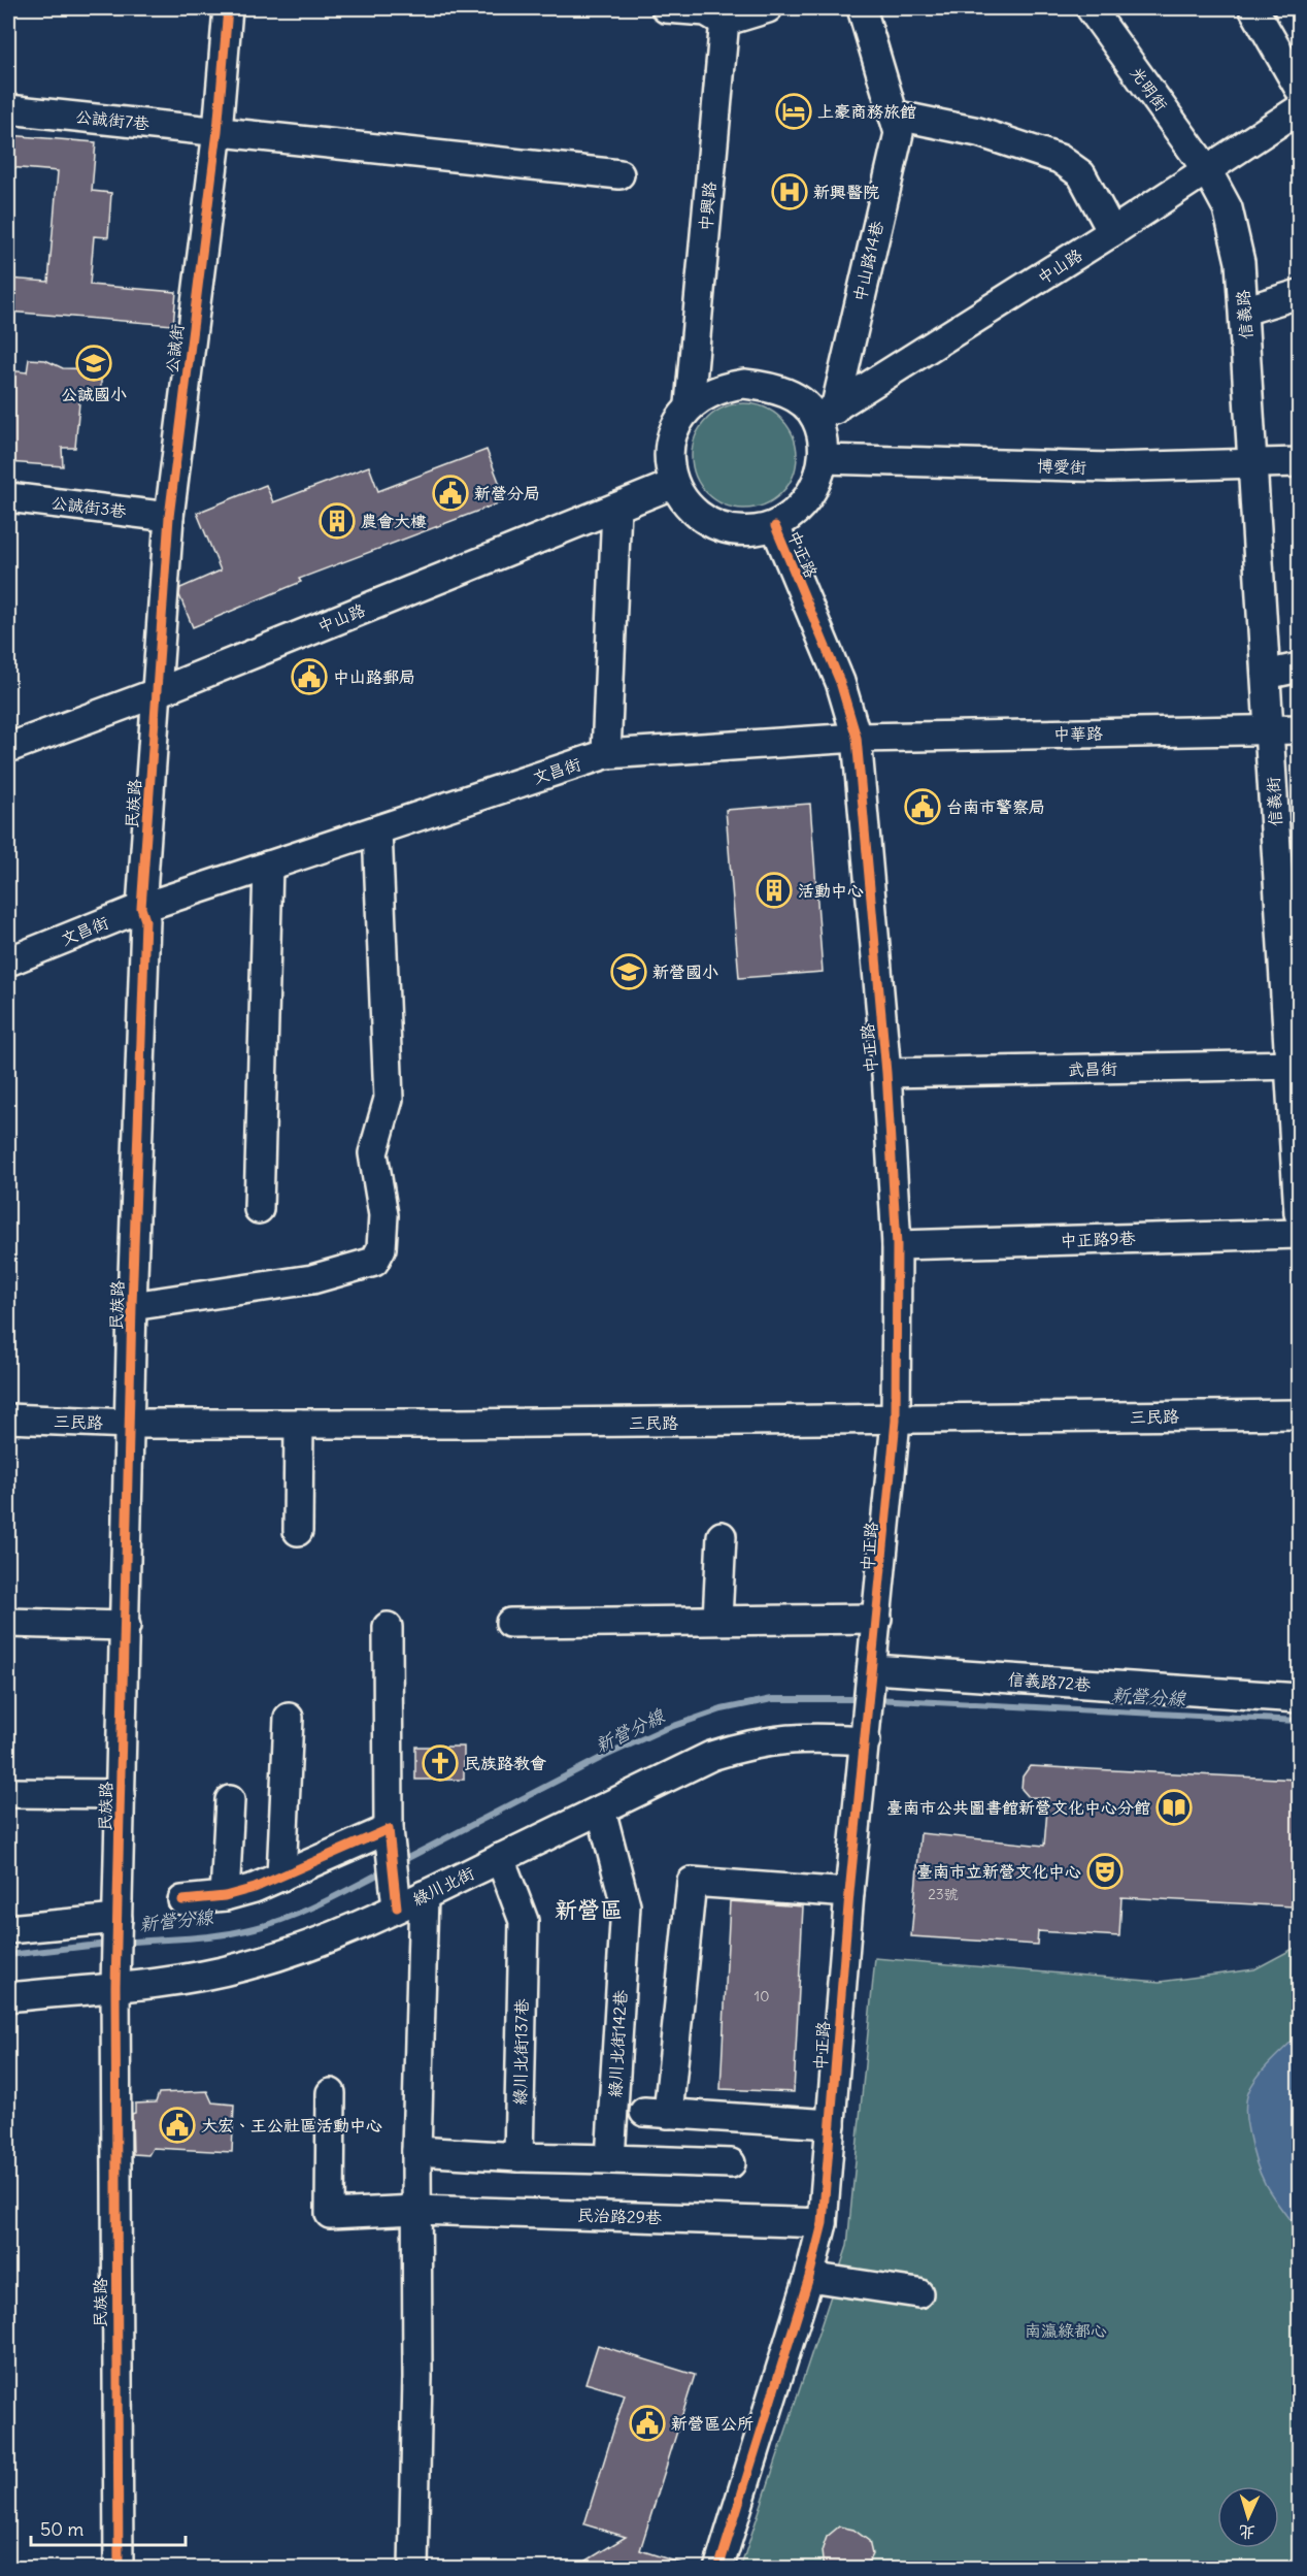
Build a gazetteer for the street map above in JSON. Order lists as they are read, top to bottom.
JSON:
{
  "streets": {
    "street": [
      "光明街",
      "公誠街7巷",
      "中興路",
      "中山路14巷",
      "中山路",
      "信義路",
      "公誠街",
      "博愛街",
      "公誠街3巷",
      "中正路",
      "中華路",
      "文昌街",
      "信義街",
      "民族路",
      "武昌街",
      "中正路9巷",
      "三民路",
      "信義路72巷",
      "綠川北街",
      "綠川北街142巷",
      "綠川北街137巷",
      "民治路29巷"
    ]
  },
  "crossings": [
    ["光明街", "中山路"],
    ["光明街", "信義路"],
    ["公誠街7巷", "公誠街"],
    ["中興路", "中山路14巷"],
    ["中興路", "中山路"],
    ["中興路", "博愛街"],
    ["中興路", "中正路"],
    ["中山路14巷", "中山路"],
    ["中山路14巷", "博愛街"],
    ["中山路14巷", "中正路"],
    ["中山路", "信義路"],
    ["中山路", "公誠街"],
    ["中山路", "博愛街"],
    ["中山路", "中正路"],
    ["中山路", "民族路"],
    ["信義路", "博愛街"],
    ["信義路", "信義街"],
    ["公誠街", "公誠街3巷"],
    ["公誠街", "民族路"],
    ["博愛街", "中正路"],
    ["博愛街", "信義街"],
    ["中正路", "中華路"],
    ["中正路", "文昌街"],
    ["中正路", "武昌街"],
    ["中正路", "中正路9巷"],
    ["中正路", "三民路"],
    ["中正路", "信義路72巷"],
    ["中正路", "綠川北街"],
    ["中正路", "民治路29巷"],
    ["中華路", "文昌街"],
    ["中華路", "信義街"],
    ["文昌街", "民族路"],
    ["信義街", "武昌街"],
    ["民族路", "三民路"],
    ["民族路", "綠川北街"],
    ["綠川北街", "綠川北街142巷"],
    ["綠川北街", "綠川北街137巷"]
  ],
  "districts": ["新營區"],
  "water": ["新營分線"],
  "parks": ["南瀛綠都心"],
  "places": {
    "hotel": ["上豪商務旅館"],
    "hospital": ["新興醫院"],
    "school or university": ["公誠國小", "新營國小"],
    "public building": [
      "新營分局",
      "中山路郵局",
      "台南市警察局",
      "大宏、王公社區活動中心",
      "新營區公所"
    ],
    "building": ["農會大樓", "活動中心"],
    "church": ["民族路教會"],
    "library": ["臺南市公共圖書館新營文化中心分館"],
    "theatre": ["臺南市立新營文化中心"]
  },
  "house_numbers": ["23號", "10"],
  "scale_bar": "50 m",
  "north": "bottom"
}
